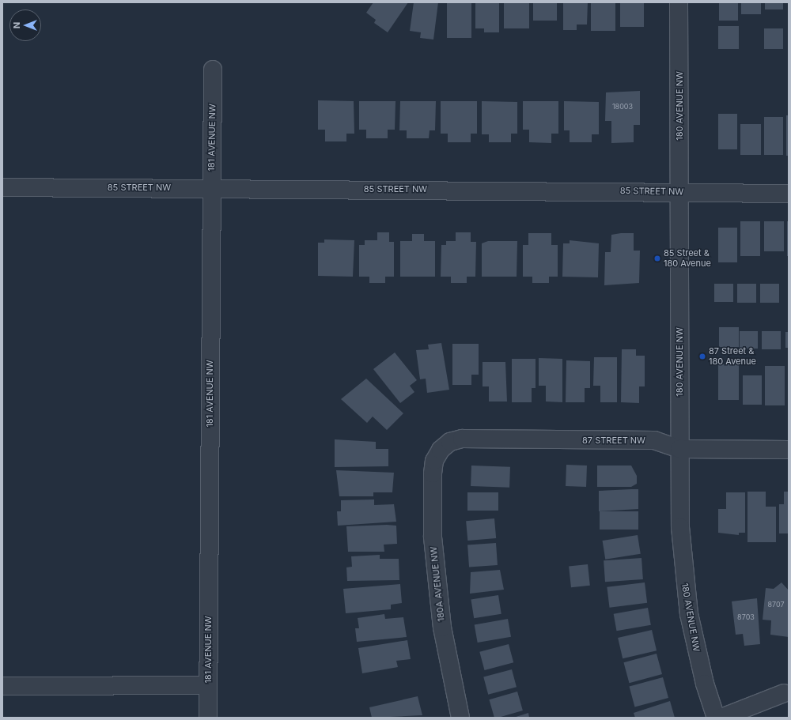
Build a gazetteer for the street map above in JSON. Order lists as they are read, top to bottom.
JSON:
{
  "streets": {
    "street": [
      "180 AVENUE NW",
      "181 AVENUE NW",
      "85 STREET NW",
      "87 STREET NW",
      "180A AVENUE NW"
    ]
  },
  "crossings": [
    ["180 AVENUE NW", "85 STREET NW"],
    ["180 AVENUE NW", "87 STREET NW"],
    ["181 AVENUE NW", "85 STREET NW"],
    ["87 STREET NW", "180A AVENUE NW"]
  ],
  "places": ["85 Street & 180 Avenue", "87 Street & 180 Avenue"],
  "house_numbers": ["18003", "8707", "8703"],
  "north": "left"
}
